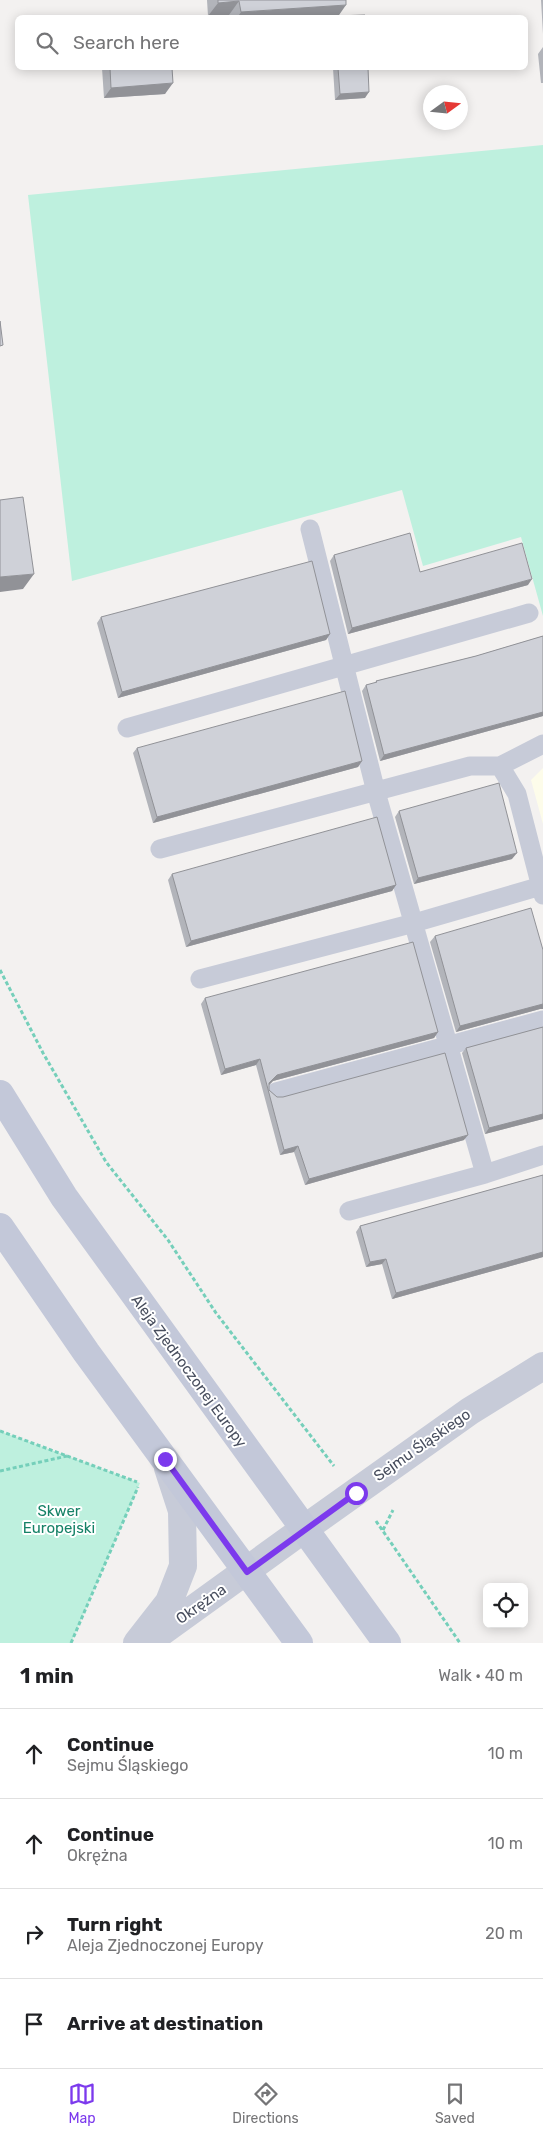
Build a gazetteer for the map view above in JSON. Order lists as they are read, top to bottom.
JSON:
{
  "streets": {
    "main road": ["Aleja Zjednoczonej Europy"],
    "street": ["Sejmu Śląskiego", "Okrężna"]
  },
  "crossings": [
    ["Aleja Zjednoczonej Europy", "Sejmu Śląskiego"],
    ["Aleja Zjednoczonej Europy", "Okrężna"],
    ["Sejmu Śląskiego", "Okrężna"]
  ],
  "parks": ["Skwer Europejski"],
  "north": "right",
  "page": {
    "search": "Search here",
    "heading": ["1 min", "Walk · 40 m"],
    "list": [
      ["Continue", "Sejmu Śląskiego", "10 m"],
      ["Continue", "Okrężna", "10 m"],
      ["Turn right", "Aleja Zjednoczonej Europy", "20 m"],
      "Arrive at destination"
    ],
    "nav": ["Map", "Directions", "Saved"]
  }
}
